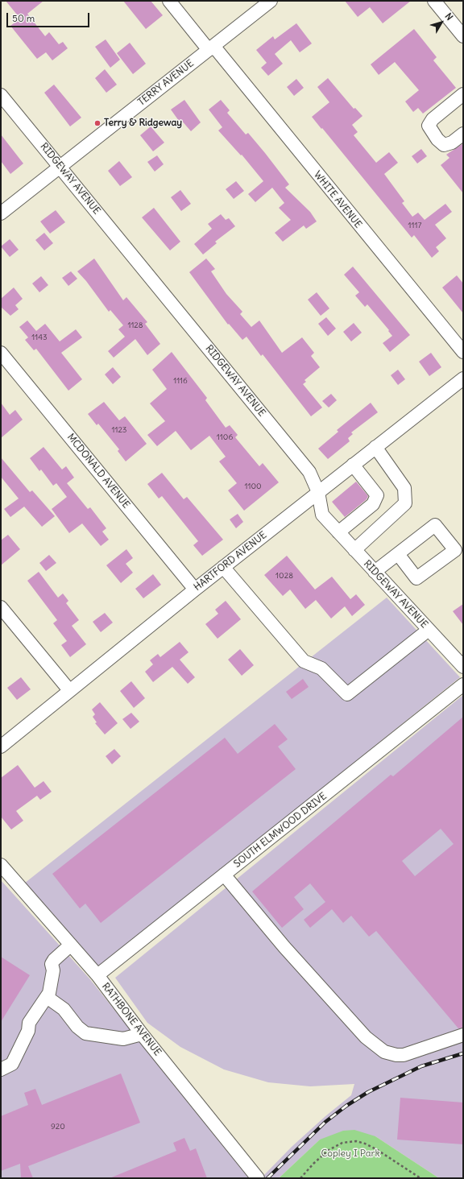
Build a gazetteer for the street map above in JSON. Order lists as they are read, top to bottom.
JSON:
{
  "streets": {
    "street": [
      "TERRY AVENUE",
      "RIDGEWAY AVENUE",
      "WHITE AVENUE",
      "MCDONALD AVENUE",
      "HARTFORD AVENUE",
      "SOUTH ELMWOOD DRIVE",
      "RATHBONE AVENUE"
    ]
  },
  "crossings": [
    ["TERRY AVENUE", "RIDGEWAY AVENUE"],
    ["TERRY AVENUE", "WHITE AVENUE"],
    ["RIDGEWAY AVENUE", "HARTFORD AVENUE"],
    ["MCDONALD AVENUE", "HARTFORD AVENUE"],
    ["SOUTH ELMWOOD DRIVE", "RATHBONE AVENUE"]
  ],
  "parks": ["Copley I Park"],
  "places": ["Terry & Ridgeway"],
  "house_numbers": [
    "1117",
    "1128",
    "1143",
    "1116",
    "1123",
    "1106",
    "1100",
    "1028",
    "920"
  ],
  "scale_bar": "50 m",
  "north": "top right"
}
